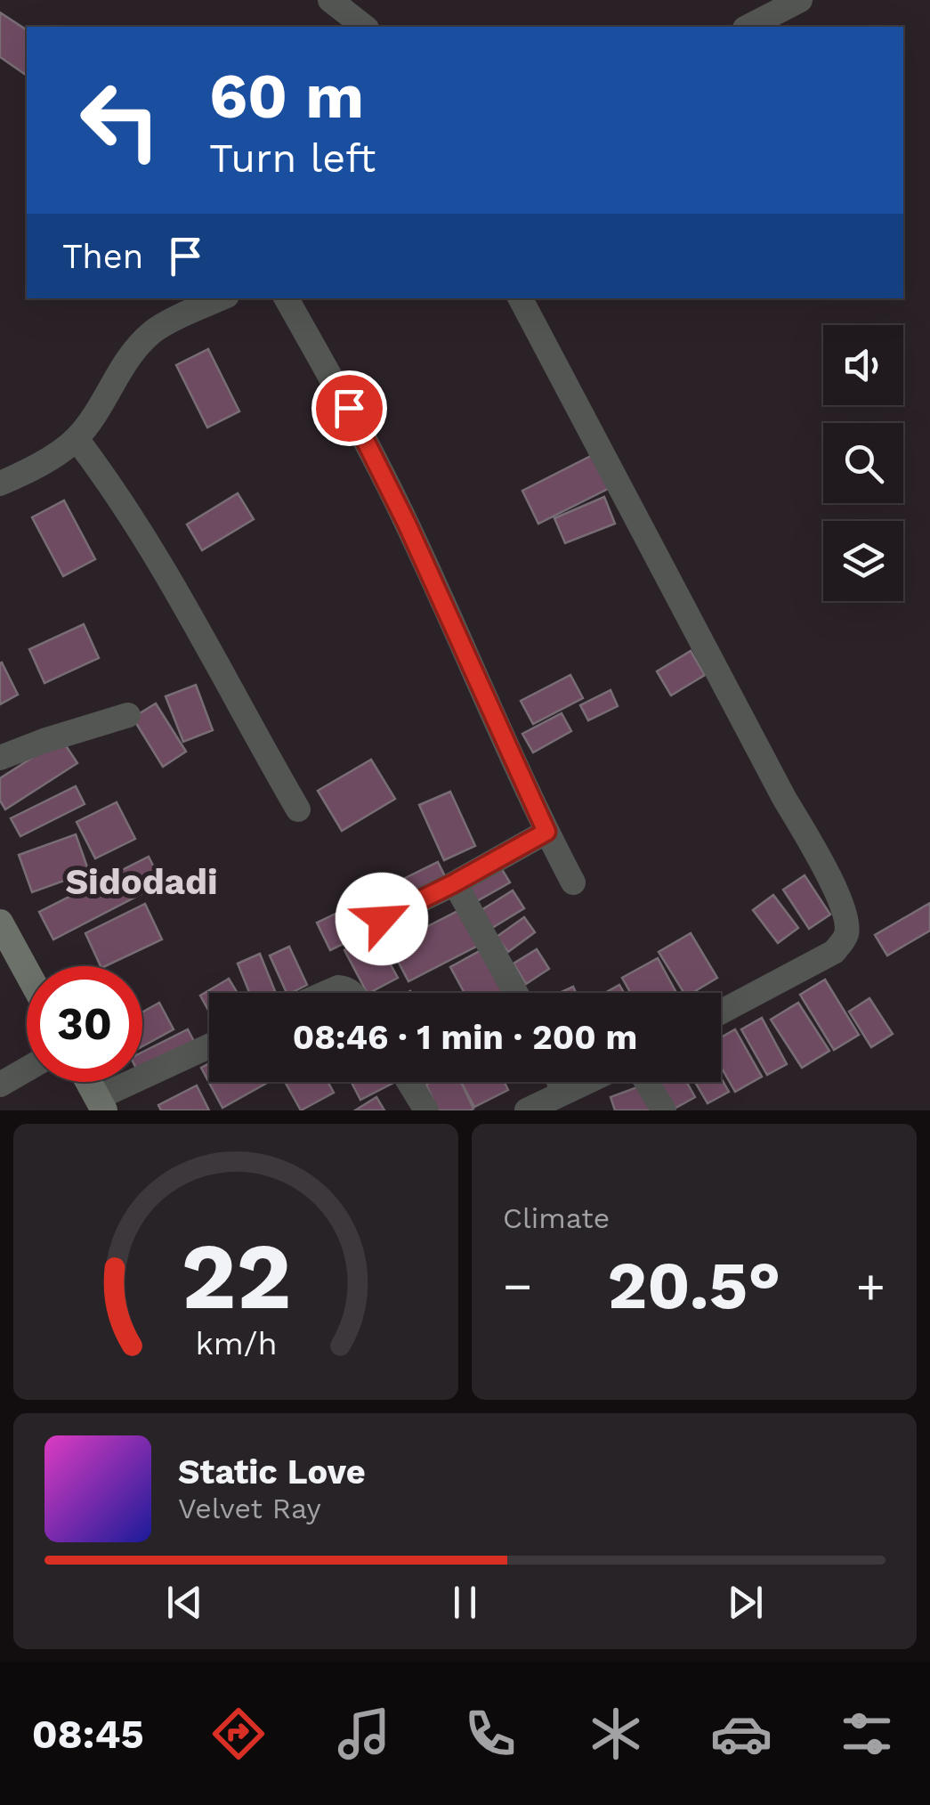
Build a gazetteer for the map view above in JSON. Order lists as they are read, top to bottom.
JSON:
{
  "districts": ["Sidodadi"],
  "page": {
    "turn": ["60 m", "Turn left"],
    "then": "Then",
    "limit": "30",
    "trip": "08:46 · 1 min · 200 m",
    "tile": "Climate",
    "heat": ["−", "20.5°", "+"],
    "song": ["Static Love", "Velvet Ray"],
    "tabs": "08:45",
    "gauge": ["22", "km/h"]
  }
}
